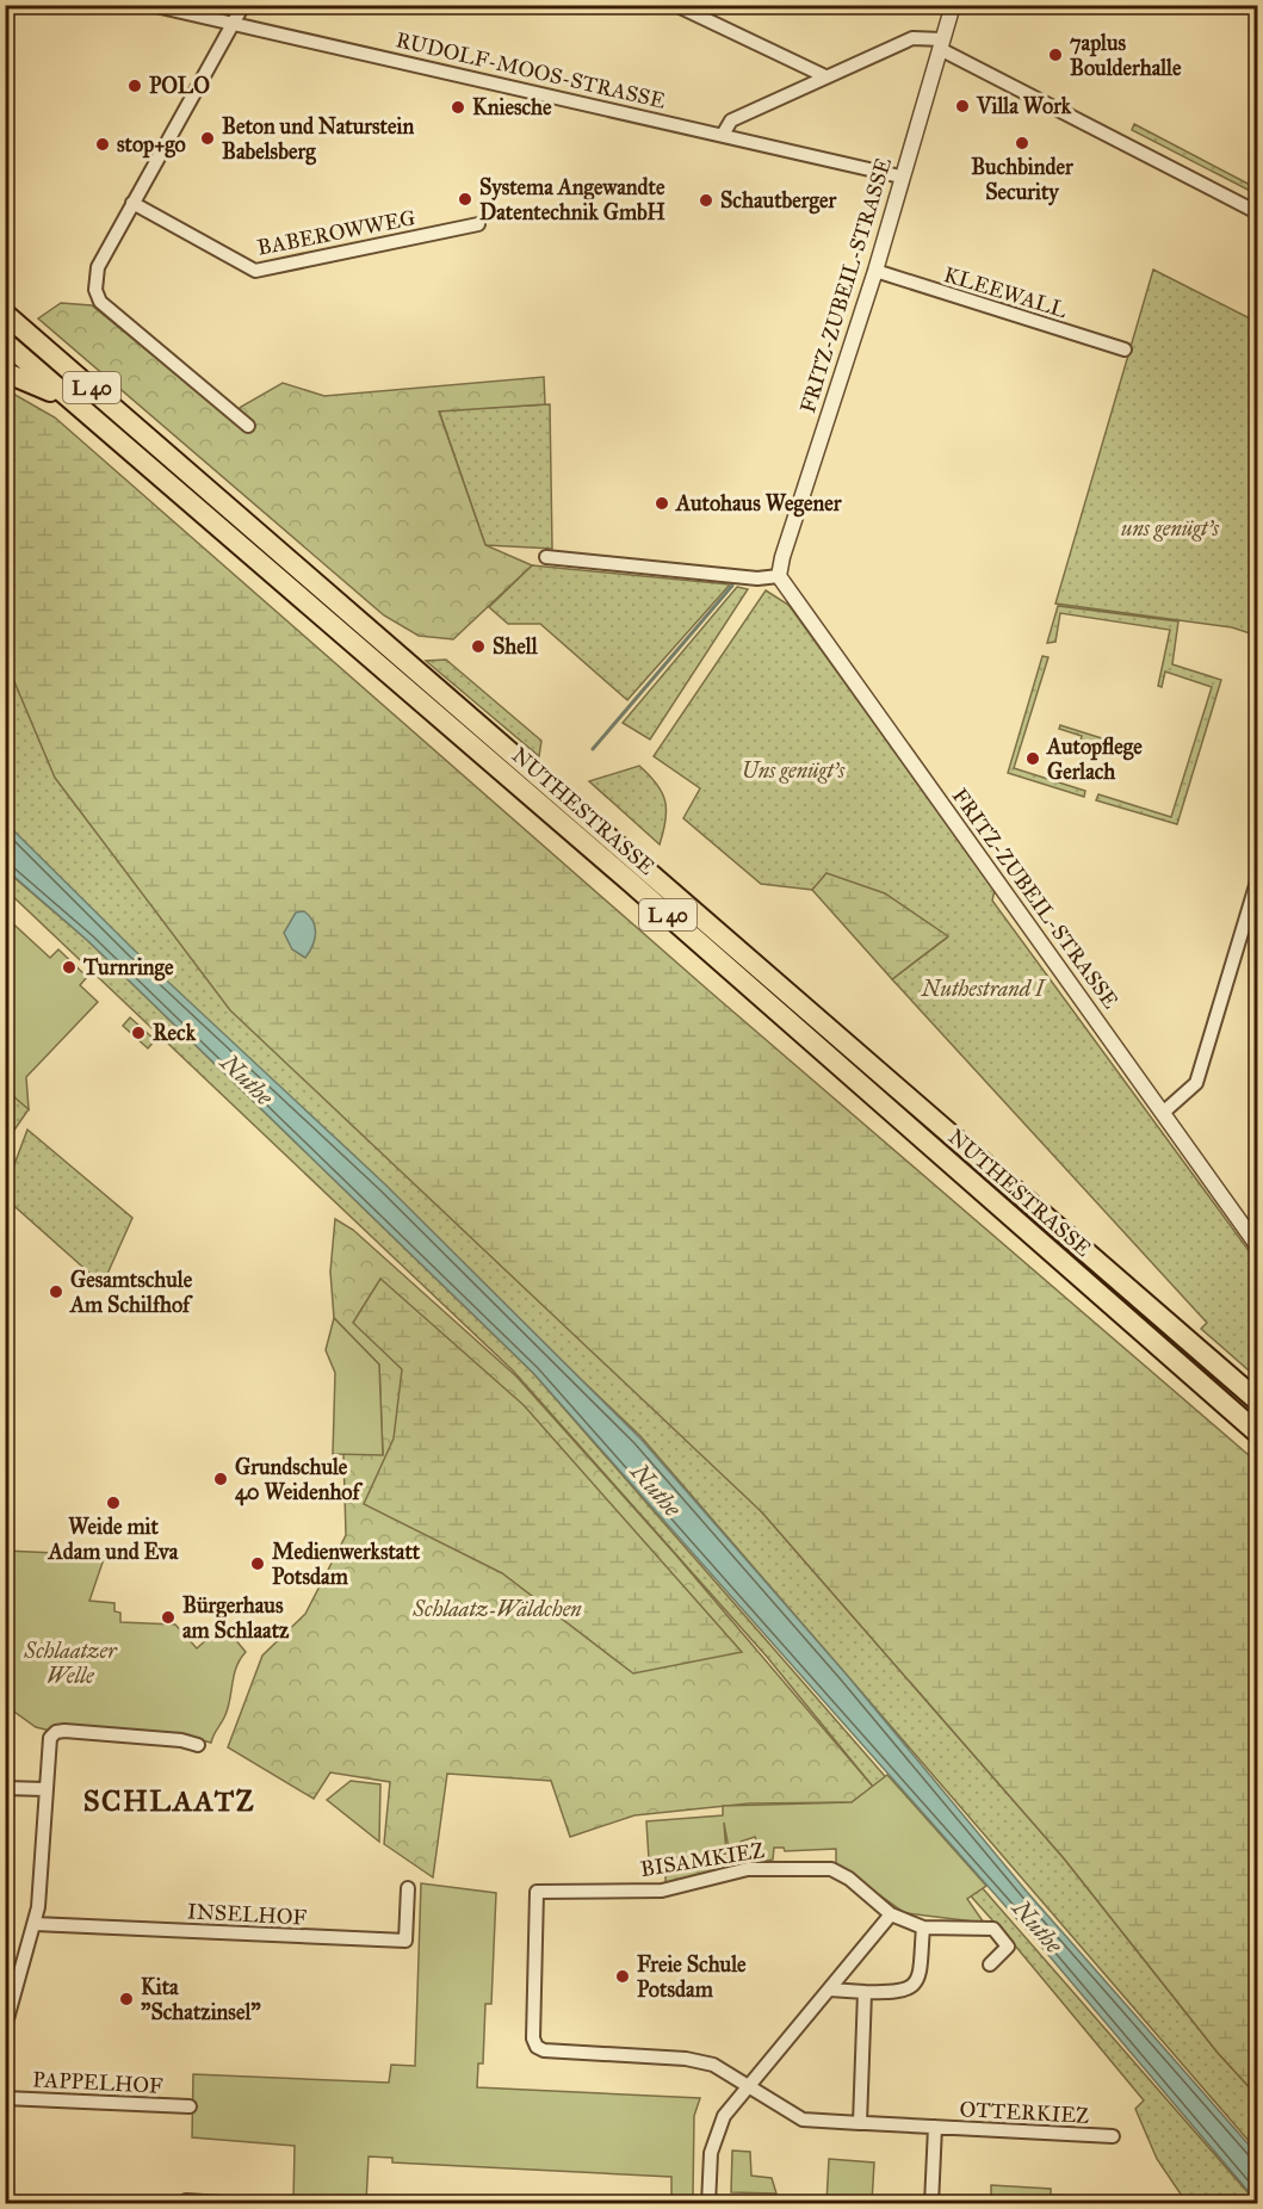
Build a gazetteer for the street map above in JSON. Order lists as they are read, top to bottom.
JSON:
{
  "streets": {
    "highway": ["L 40", "NUTHESTRASSE"],
    "street": [
      "RUDOLF-MOOS-STRASSE",
      "BABEROWWEG",
      "FRITZ-ZUBEIL-STRASSE",
      "KLEEWALL",
      "BISAMKIEZ",
      "INSELHOF",
      "PAPPELHOF",
      "OTTERKIEZ"
    ]
  },
  "crossings": [
    ["RUDOLF-MOOS-STRASSE", "FRITZ-ZUBEIL-STRASSE"],
    ["FRITZ-ZUBEIL-STRASSE", "KLEEWALL"],
    ["BISAMKIEZ", "OTTERKIEZ"]
  ],
  "districts": ["SCHLAATZ"],
  "water": ["Nuthe"],
  "parks": [
    "uns genügt's",
    "Uns genügt’s",
    "Nuthestrand I",
    "Schlaatz-Wäldchen",
    "Schlaatzer Welle"
  ],
  "places": [
    "7aplus Boulderhalle",
    "POLO",
    "Villa Work",
    "Kniesche",
    "Beton und Naturstein Babelsberg",
    "Buchbinder Security",
    "stop+go",
    "Systema Angewandte Datentechnik GmbH",
    "Schautberger",
    "Autohaus Wegener",
    "Shell",
    "Autopflege Gerlach",
    "Turnringe",
    "Reck",
    "Gesamtschule Am Schilfhof",
    "Grundschule 40 Weidenhof",
    "Weide mit Adam und Eva",
    "Medienwerkstatt Potsdam",
    "Bürgerhaus am Schlaatz",
    "Freie Schule Potsdam",
    "Kita \"Schatzinsel\""
  ]
}
